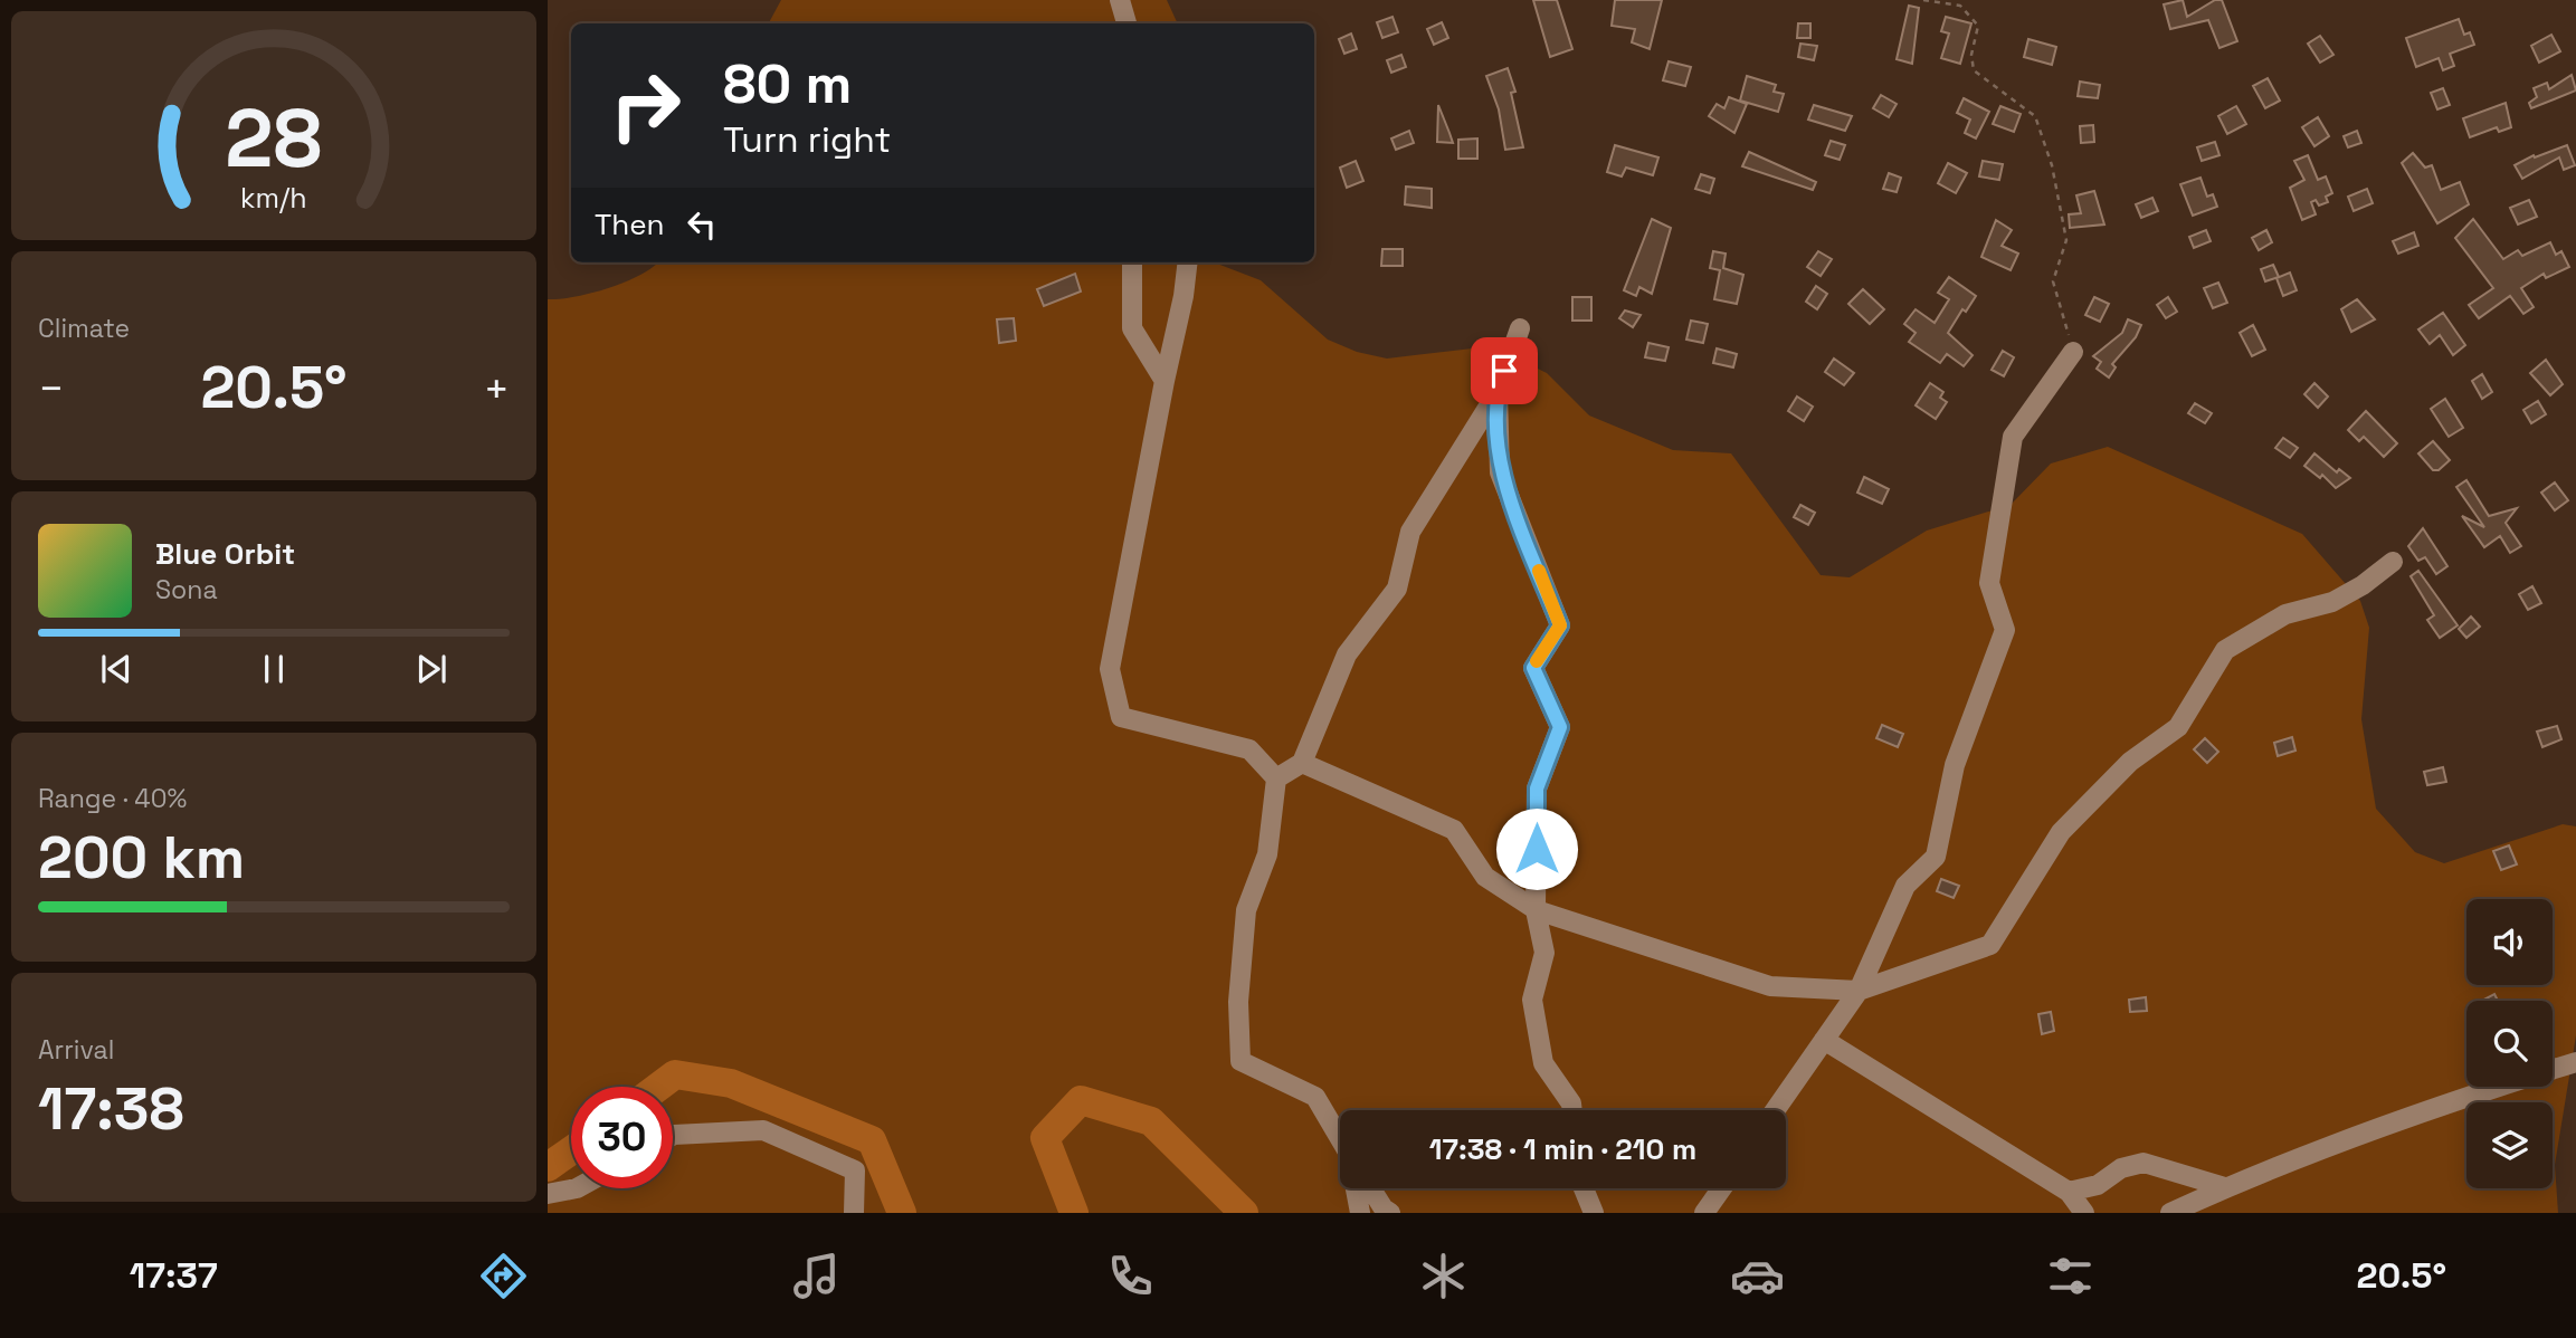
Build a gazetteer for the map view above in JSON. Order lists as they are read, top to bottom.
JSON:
{
  "page": {
    "turn": ["80 m", "Turn right"],
    "then": "Then",
    "tile": [
      "Climate",
      ["Range · 40%", "200 km"],
      ["Arrival", "17:38"]
    ],
    "heat": ["−", "20.5°", "+"],
    "song": ["Blue Orbit", "Sona"],
    "limit": "30",
    "trip": "17:38 · 1 min · 210 m",
    "tabs": ["17:37", "20.5°"],
    "gauge": ["28", "km/h"]
  }
}
